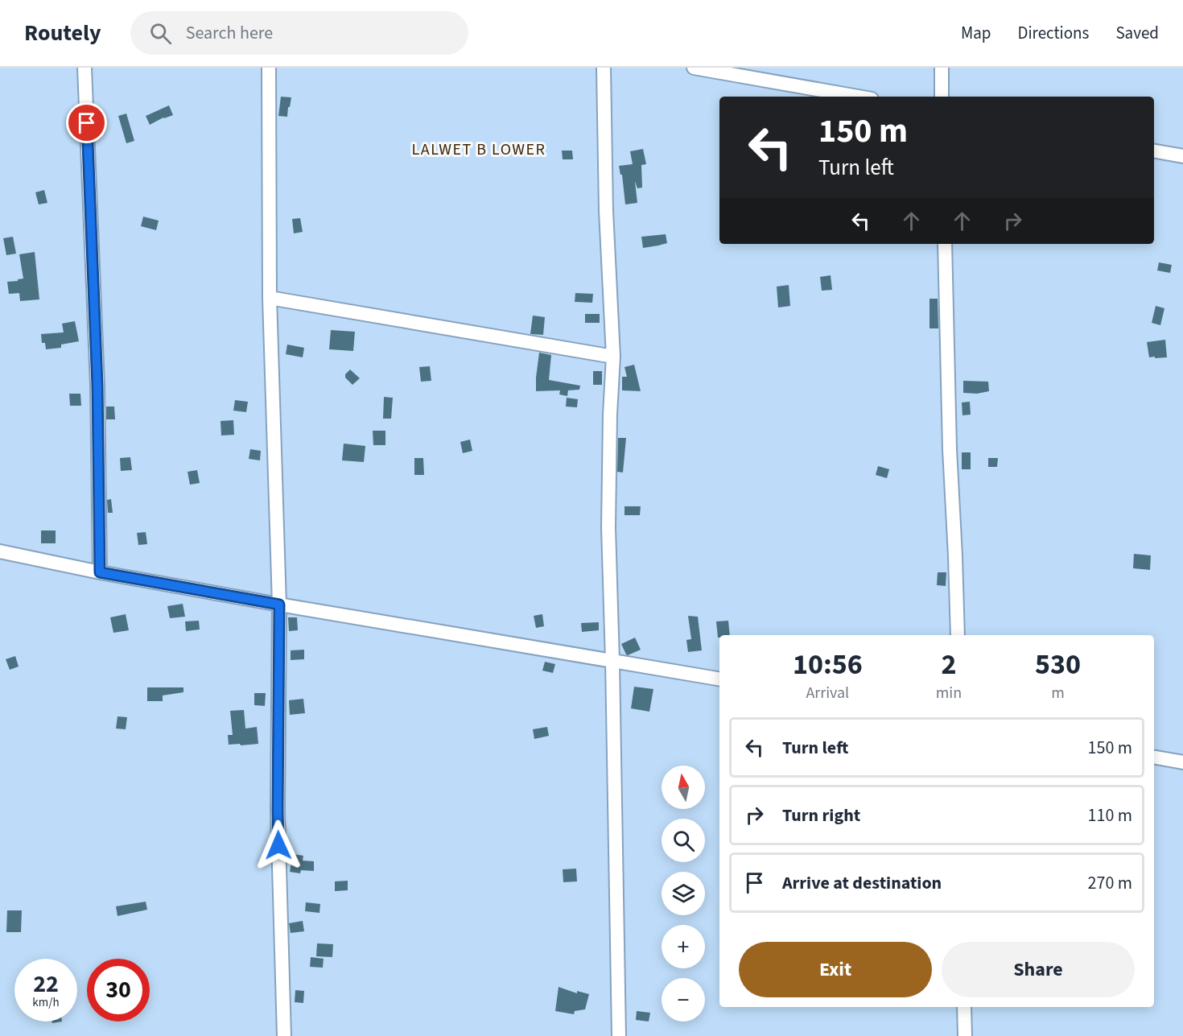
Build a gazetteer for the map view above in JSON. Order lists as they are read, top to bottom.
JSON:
{
  "districts": ["LALWET B LOWER"],
  "north": "top",
  "page": {
    "header": "Routely",
    "search": "Search here",
    "nav": ["Map", "Directions", "Saved"],
    "turn": ["150 m", "Turn left"],
    "eta": [
      "10:56",
      "Arrival",
      "2",
      "min",
      "530",
      "m"
    ],
    "list": [
      {
        "name": "Turn left",
        "value": "150 m"
      },
      {
        "name": "Turn right",
        "value": "110 m"
      },
      {
        "name": "Arrive at destination",
        "value": "270 m"
      }
    ],
    "map_buttons": ["+", "−"],
    "buttons": ["Exit", "Share"],
    "speed": "22 km/h",
    "limit": "30"
  }
}
